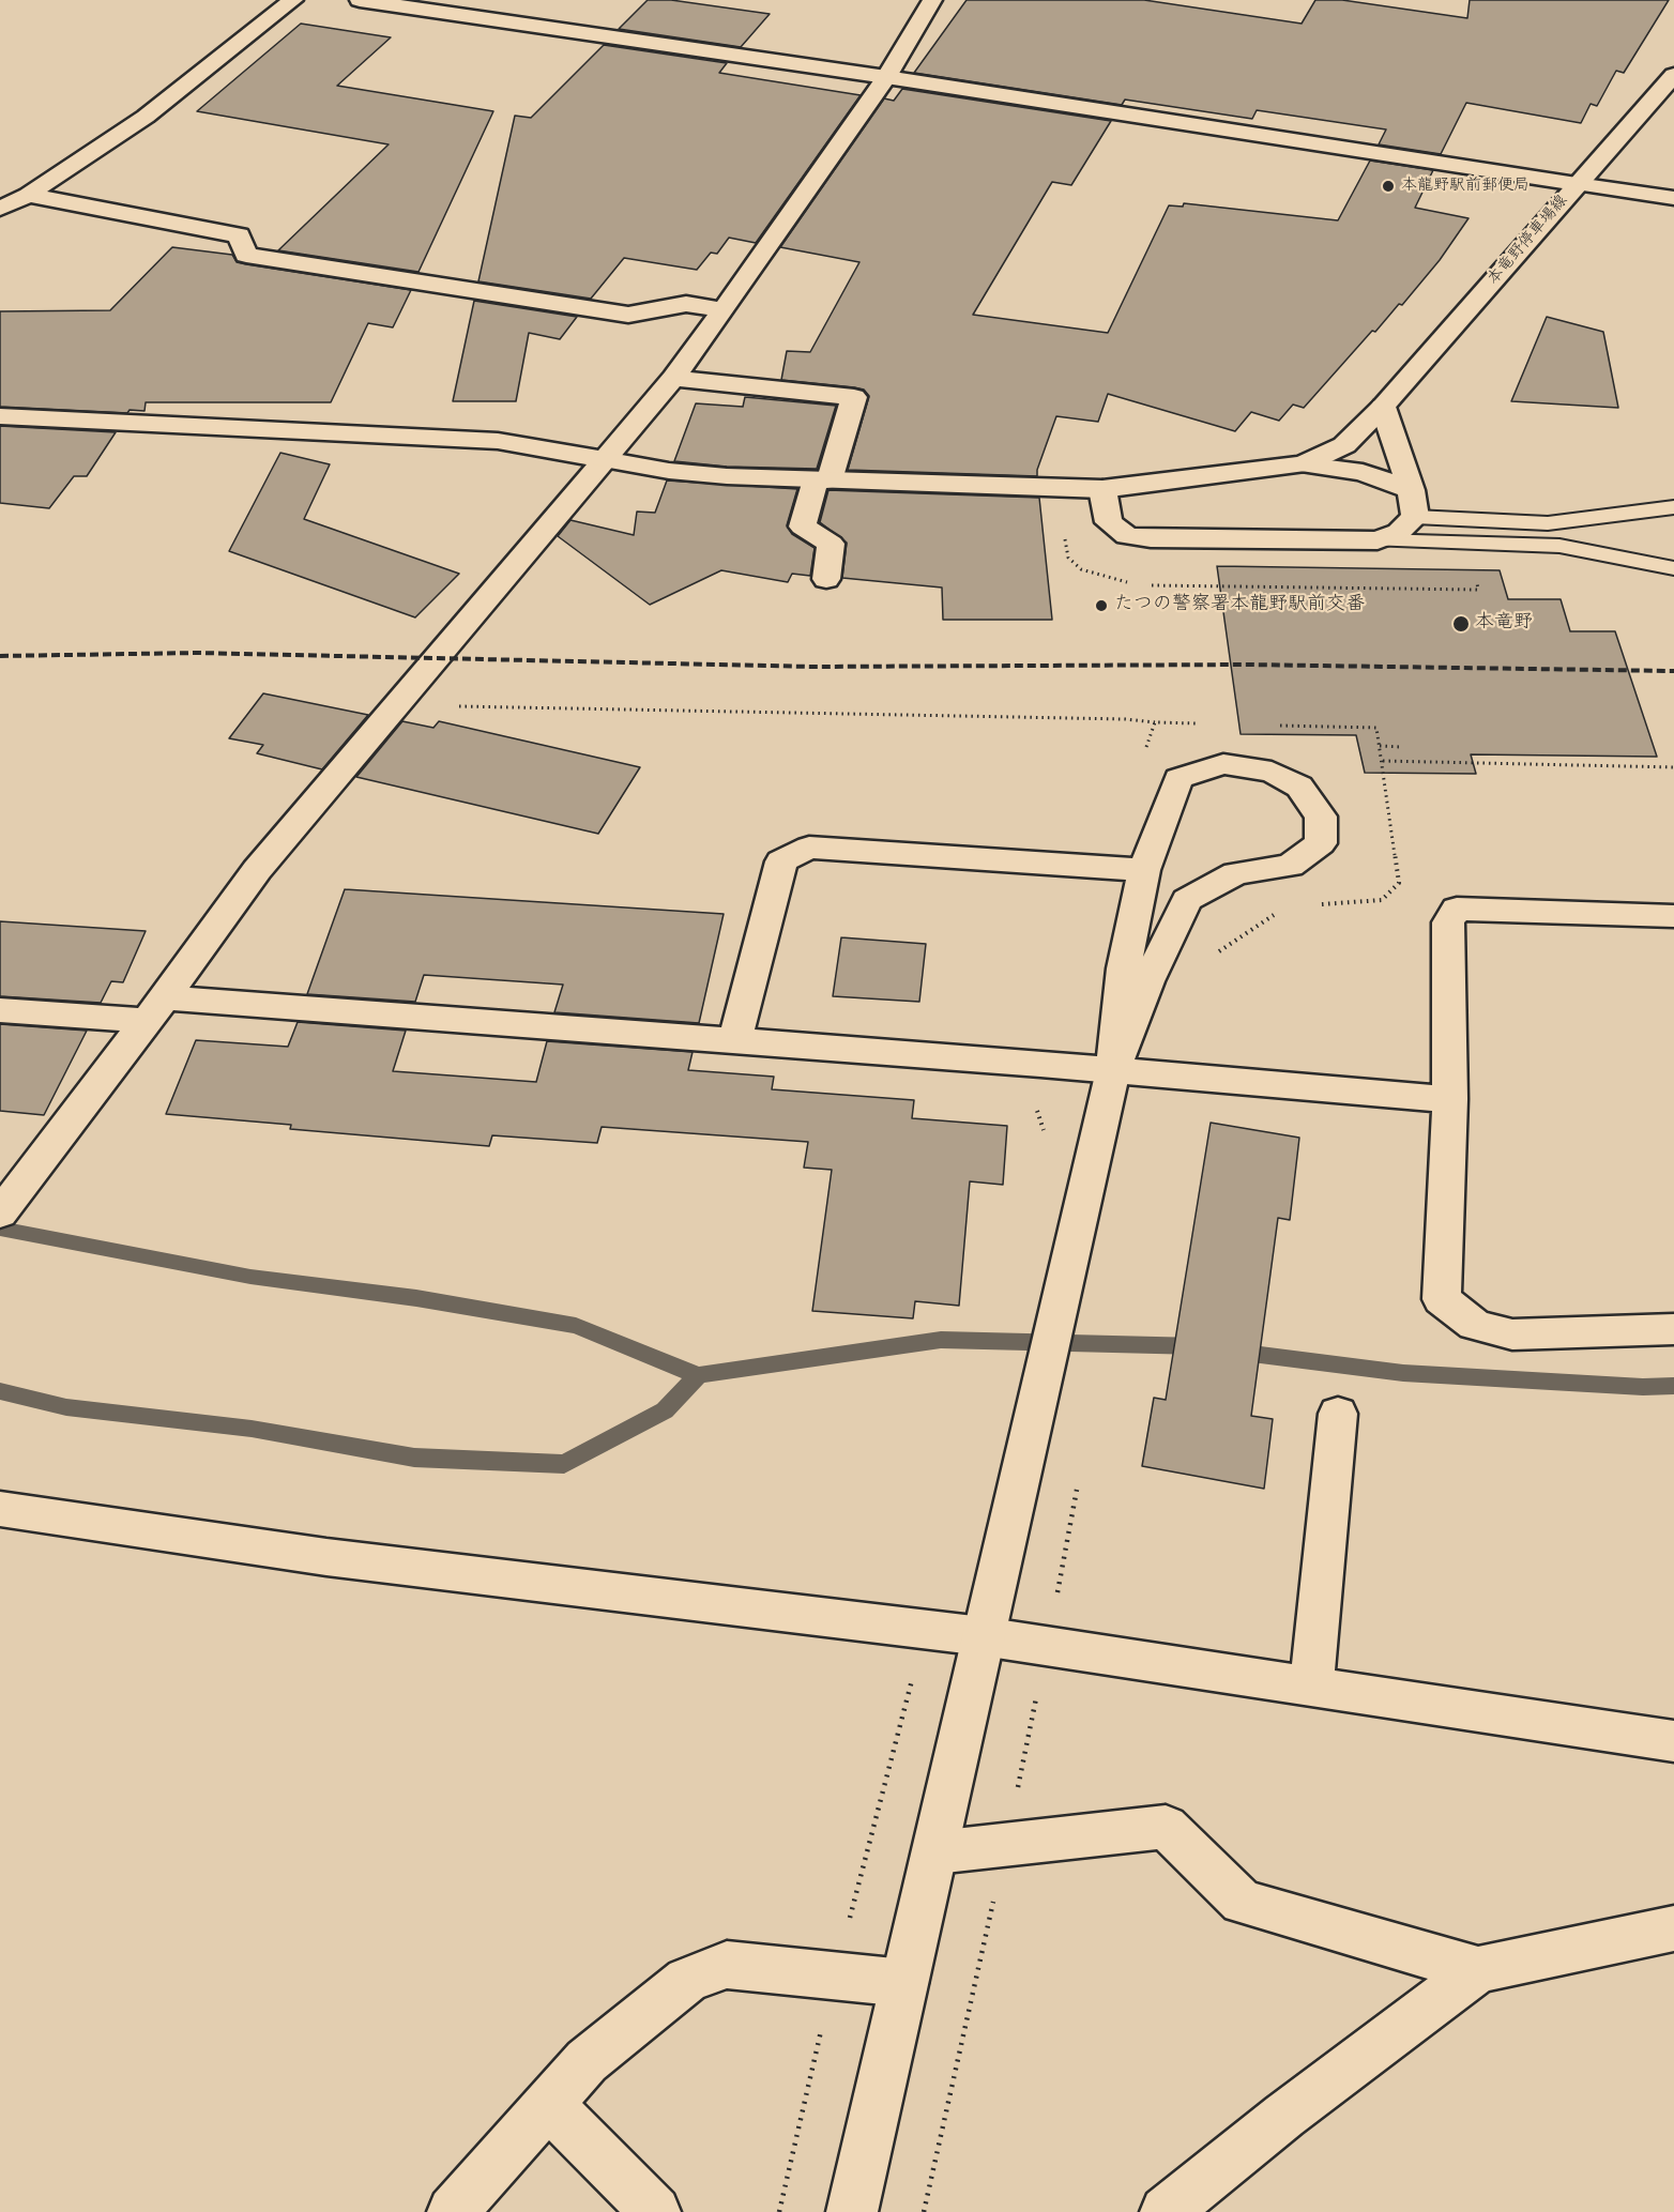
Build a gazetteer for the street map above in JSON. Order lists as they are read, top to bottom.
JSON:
{
  "streets": {
    "street": ["本竜野停車場線"]
  },
  "places": ["本龍野駅前郵便局", "たつの警察署本龍野駅前交番", "本竜野"]
}
